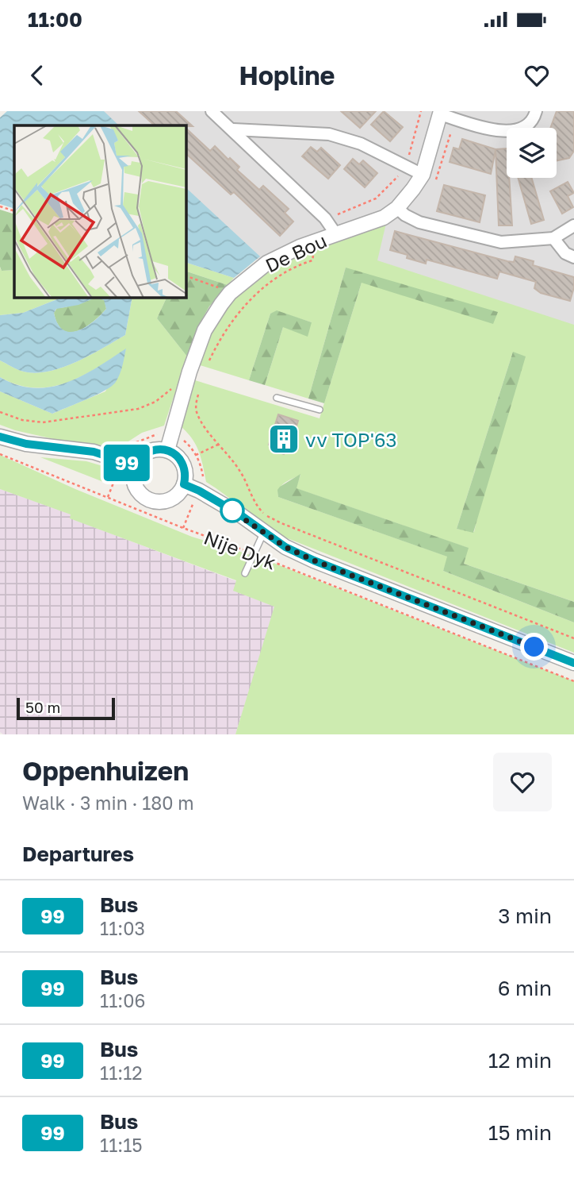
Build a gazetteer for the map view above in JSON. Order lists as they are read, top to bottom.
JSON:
{
  "streets": {
    "street": ["De Bou", "Nije Dyk"]
  },
  "crossings": [
    ["De Bou", "Nije Dyk"]
  ],
  "places": {
    "building": ["vv TOP'63"]
  },
  "lines": ["bus line 99"],
  "scale_bar": "50 m",
  "page": {
    "status": "11:00",
    "header": "Hopline",
    "on_map": "99",
    "scale": "50 m",
    "heading": [
      ["Oppenhuizen", "Walk · 3 min · 180 m"],
      "Departures"
    ],
    "list": [
      {
        "mark": "99",
        "name": "Bus",
        "note": "11:03",
        "value": "3 min"
      },
      {
        "mark": "99",
        "name": "Bus",
        "note": "11:06",
        "value": "6 min"
      },
      {
        "mark": "99",
        "name": "Bus",
        "note": "11:12",
        "value": "12 min"
      },
      {
        "mark": "99",
        "name": "Bus",
        "note": "11:15",
        "value": "15 min"
      }
    ]
  }
}
